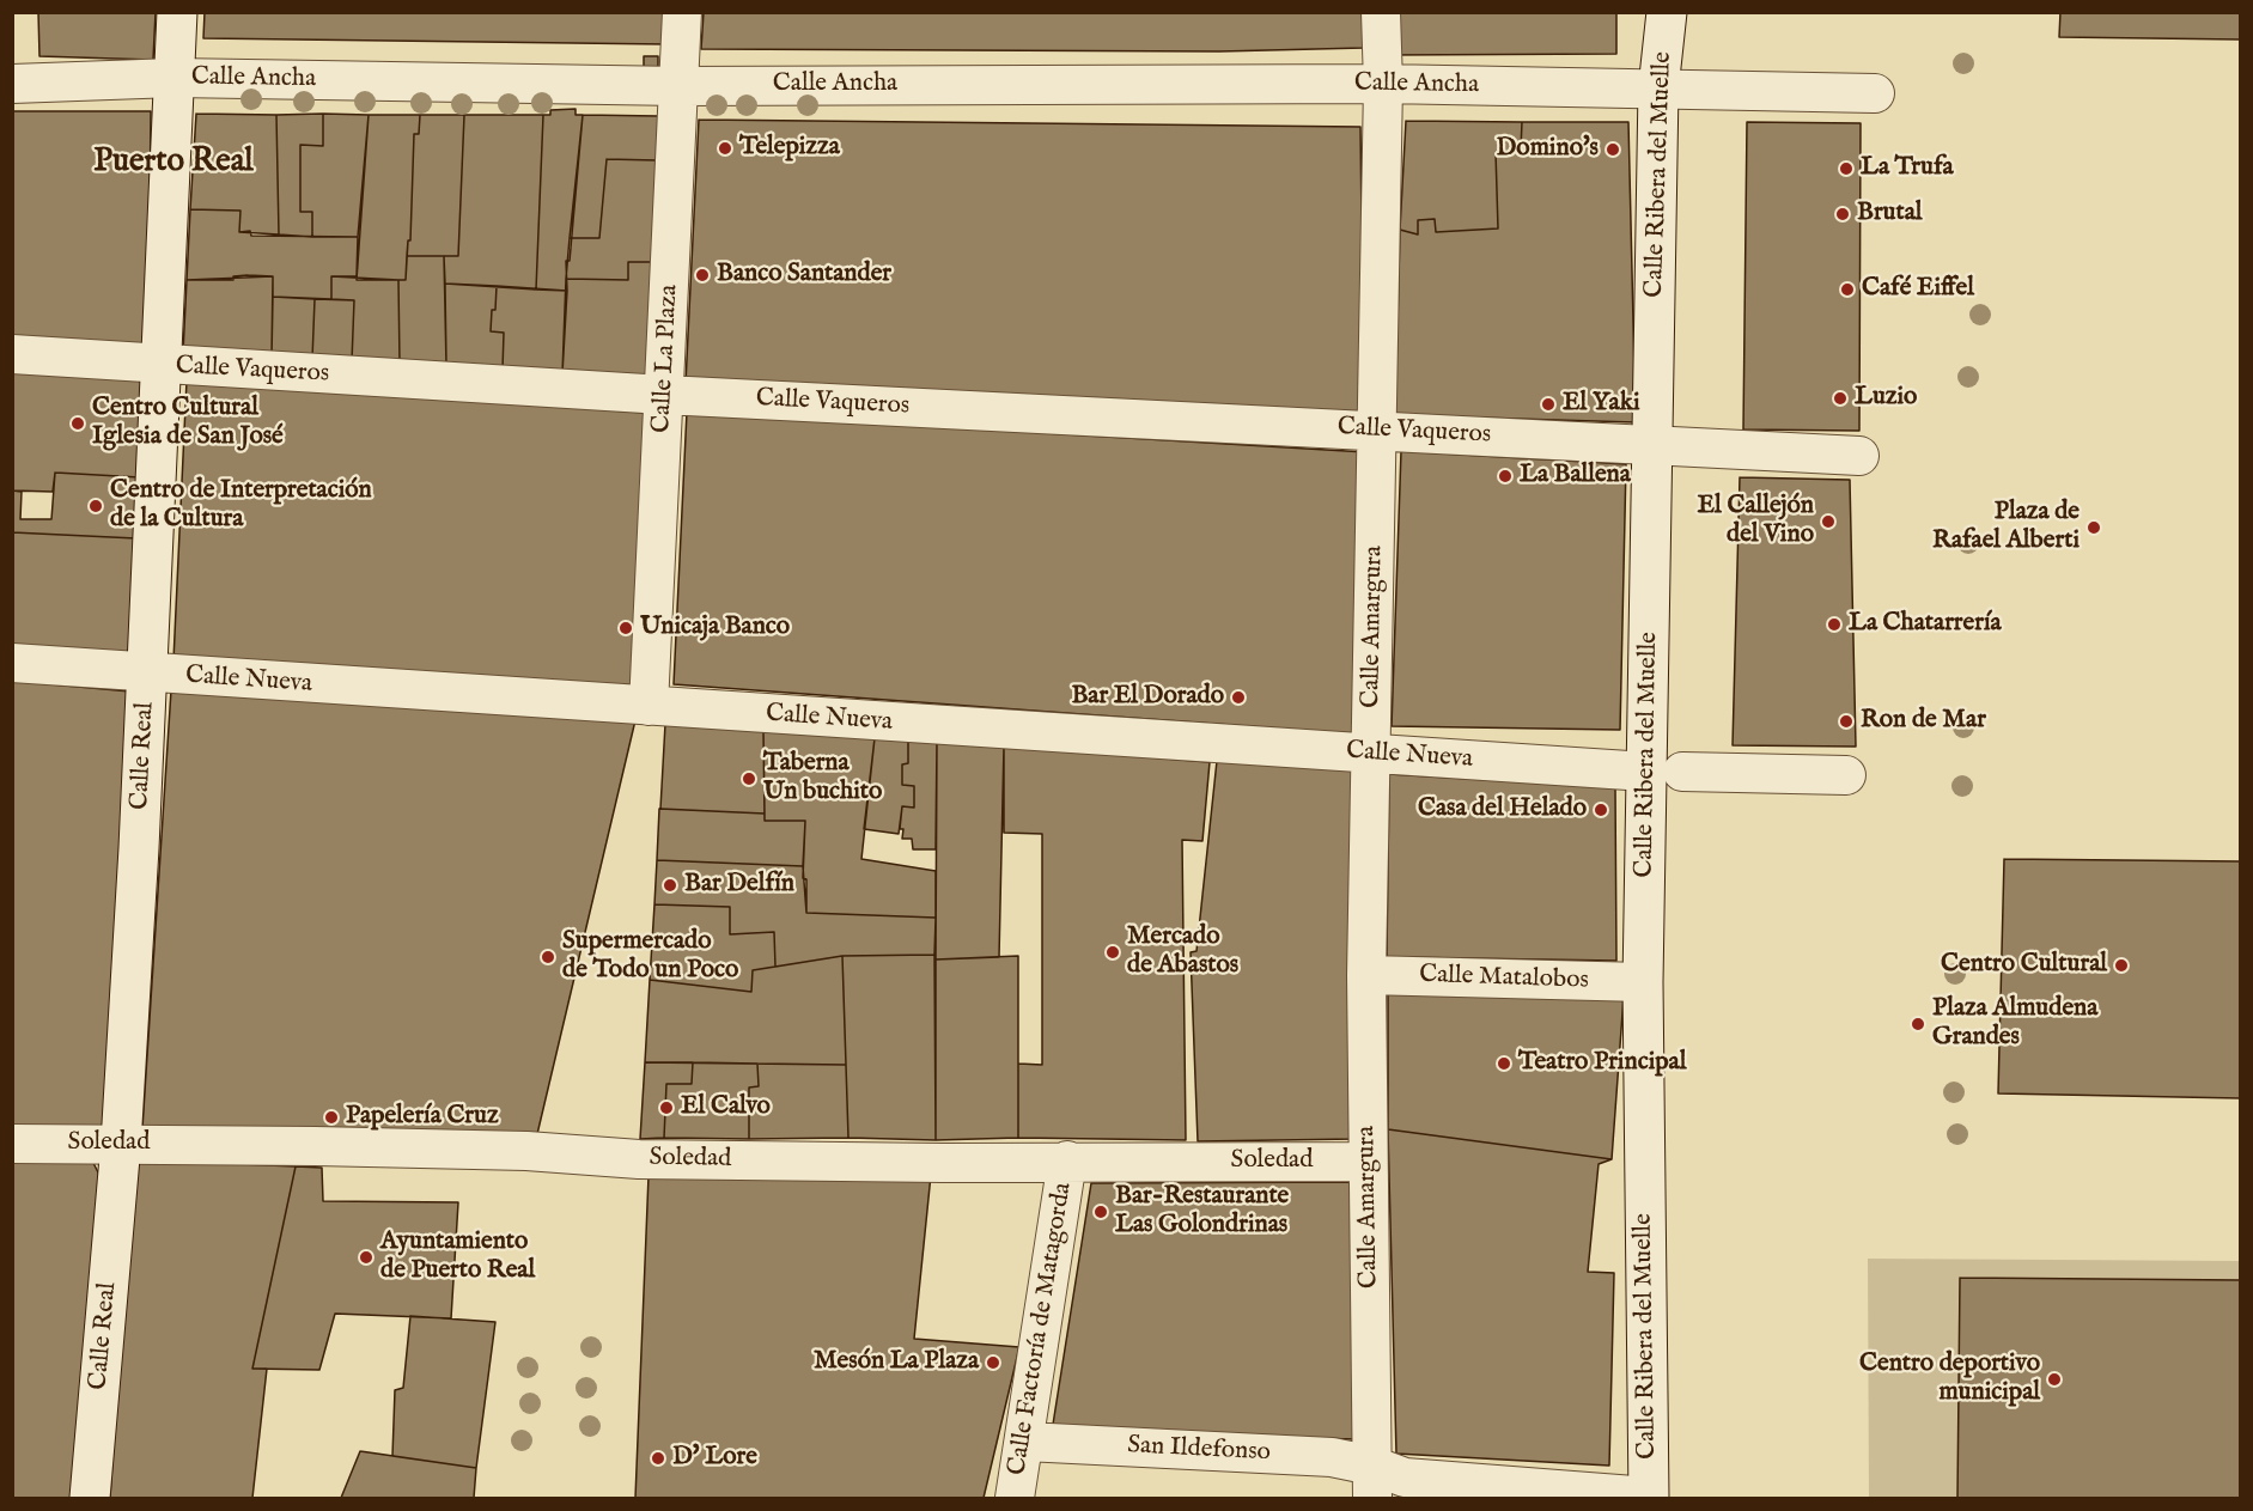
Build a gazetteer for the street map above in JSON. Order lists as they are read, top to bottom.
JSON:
{
  "streets": {
    "street": [
      "Calle Ancha",
      "Calle Ribera del Muelle",
      "Calle La Plaza",
      "Calle Vaqueros",
      "Calle Amargura",
      "Calle Nueva",
      "Calle Real",
      "Calle Matalobos",
      "Soledad",
      "Calle Factoría de Matagorda",
      "San Ildefonso"
    ]
  },
  "crossings": [
    ["Calle Ancha", "Calle Ribera del Muelle"],
    ["Calle Ancha", "Calle La Plaza"],
    ["Calle Ancha", "Calle Amargura"],
    ["Calle Ancha", "Calle Real"],
    ["Calle Ribera del Muelle", "Calle Vaqueros"],
    ["Calle Ribera del Muelle", "Calle Nueva"],
    ["Calle Ribera del Muelle", "Calle Matalobos"],
    ["Calle Ribera del Muelle", "San Ildefonso"],
    ["Calle La Plaza", "Calle Vaqueros"],
    ["Calle La Plaza", "Calle Nueva"],
    ["Calle Vaqueros", "Calle Amargura"],
    ["Calle Vaqueros", "Calle Real"],
    ["Calle Amargura", "Calle Nueva"],
    ["Calle Amargura", "Calle Matalobos"],
    ["Calle Amargura", "Soledad"],
    ["Calle Amargura", "San Ildefonso"],
    ["Calle Nueva", "Calle Real"],
    ["Calle Real", "Soledad"],
    ["Soledad", "Calle Factoría de Matagorda"],
    ["Calle Factoría de Matagorda", "San Ildefonso"]
  ],
  "districts": ["Puerto Real"],
  "places": [
    "Telepizza",
    "Domino's",
    "La Trufa",
    "Brutal",
    "Banco Santander",
    "Café Eiffel",
    "Luzio",
    "El Yaki",
    "Centro Cultural Iglesia de San José",
    "La Ballena",
    "Centro de Interpretación de la Cultura",
    "El Callejón del Vino",
    "Plaza de Rafael Alberti",
    "La Chatarrería",
    "Unicaja Banco",
    "Bar El Dorado",
    "Ron de Mar",
    "Taberna Un buchito",
    "Casa del Helado",
    "Bar Delfín",
    "Mercado de Abastos",
    "Supermercado de Todo un Poco",
    "Centro Cultural",
    "Plaza Almudena Grandes",
    "Teatro Principal",
    "El Calvo",
    "Papelería Cruz",
    "Bar-Restaurante Las Golondrinas",
    "Ayuntamiento de Puerto Real",
    "Mesón La Plaza",
    "Centro deportivo municipal",
    "D' Lore"
  ]
}
